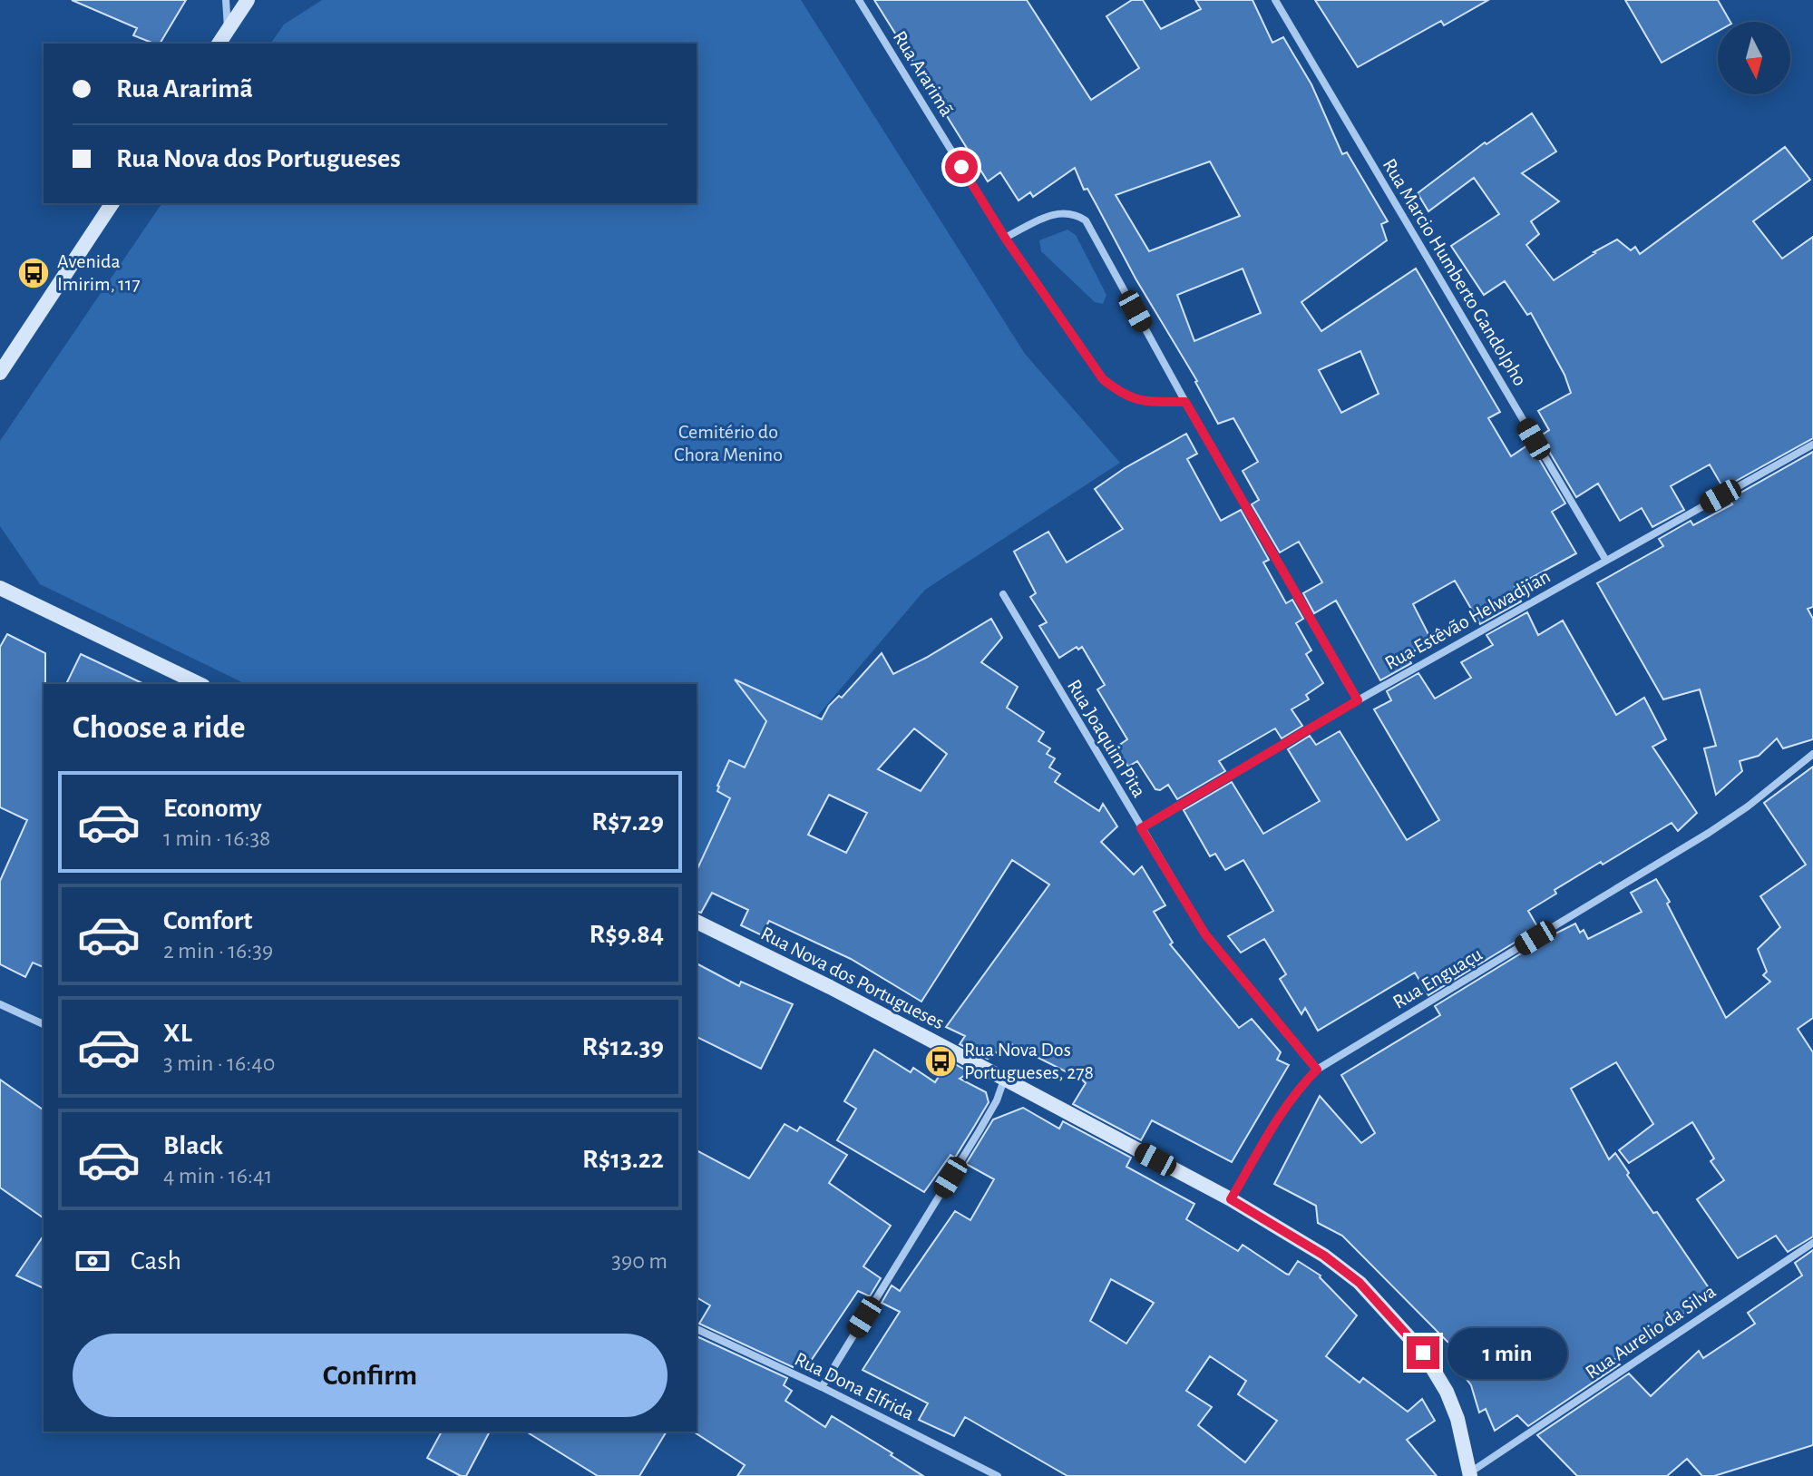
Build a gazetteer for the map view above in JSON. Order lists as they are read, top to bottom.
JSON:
{
  "streets": {
    "street": [
      "Rua Ararimã",
      "Rua Marcio Humberto Gandolpho",
      "Rua Estêvão Helwadjian",
      "Rua Joaquim Pita",
      "Rua Nova dos Portugueses",
      "Rua Enguaçu",
      "Rua Aurelio da Silva",
      "Rua Dona Elfrida"
    ]
  },
  "crossings": [
    ["Rua Marcio Humberto Gandolpho", "Rua Estêvão Helwadjian"],
    ["Rua Estêvão Helwadjian", "Rua Joaquim Pita"],
    ["Rua Joaquim Pita", "Rua Enguaçu"],
    ["Rua Nova dos Portugueses", "Rua Enguaçu"],
    ["Rua Nova dos Portugueses", "Rua Aurelio da Silva"]
  ],
  "parks": ["Cemitério do Chora Menino"],
  "places": {
    "bus stop": ["Avenida Imirim, 117", "Rua Nova Dos Portugueses, 278"]
  },
  "north": "bottom",
  "page": {
    "banner": ["Rua Ararimã", "Rua Nova dos Portugueses"],
    "heading": "Choose a ride",
    "list": [
      {
        "name": "Economy",
        "note": "1 min · 16:38",
        "value": "R$7.29"
      },
      {
        "name": "Comfort",
        "note": "2 min · 16:39",
        "value": "R$9.84"
      },
      {
        "name": "XL",
        "note": "3 min · 16:40",
        "value": "R$12.39"
      },
      {
        "name": "Black",
        "note": "4 min · 16:41",
        "value": "R$13.22"
      }
    ],
    "pay": ["Cash", "390 m"],
    "buttons": "Confirm",
    "bubble": "1 min"
  }
}
